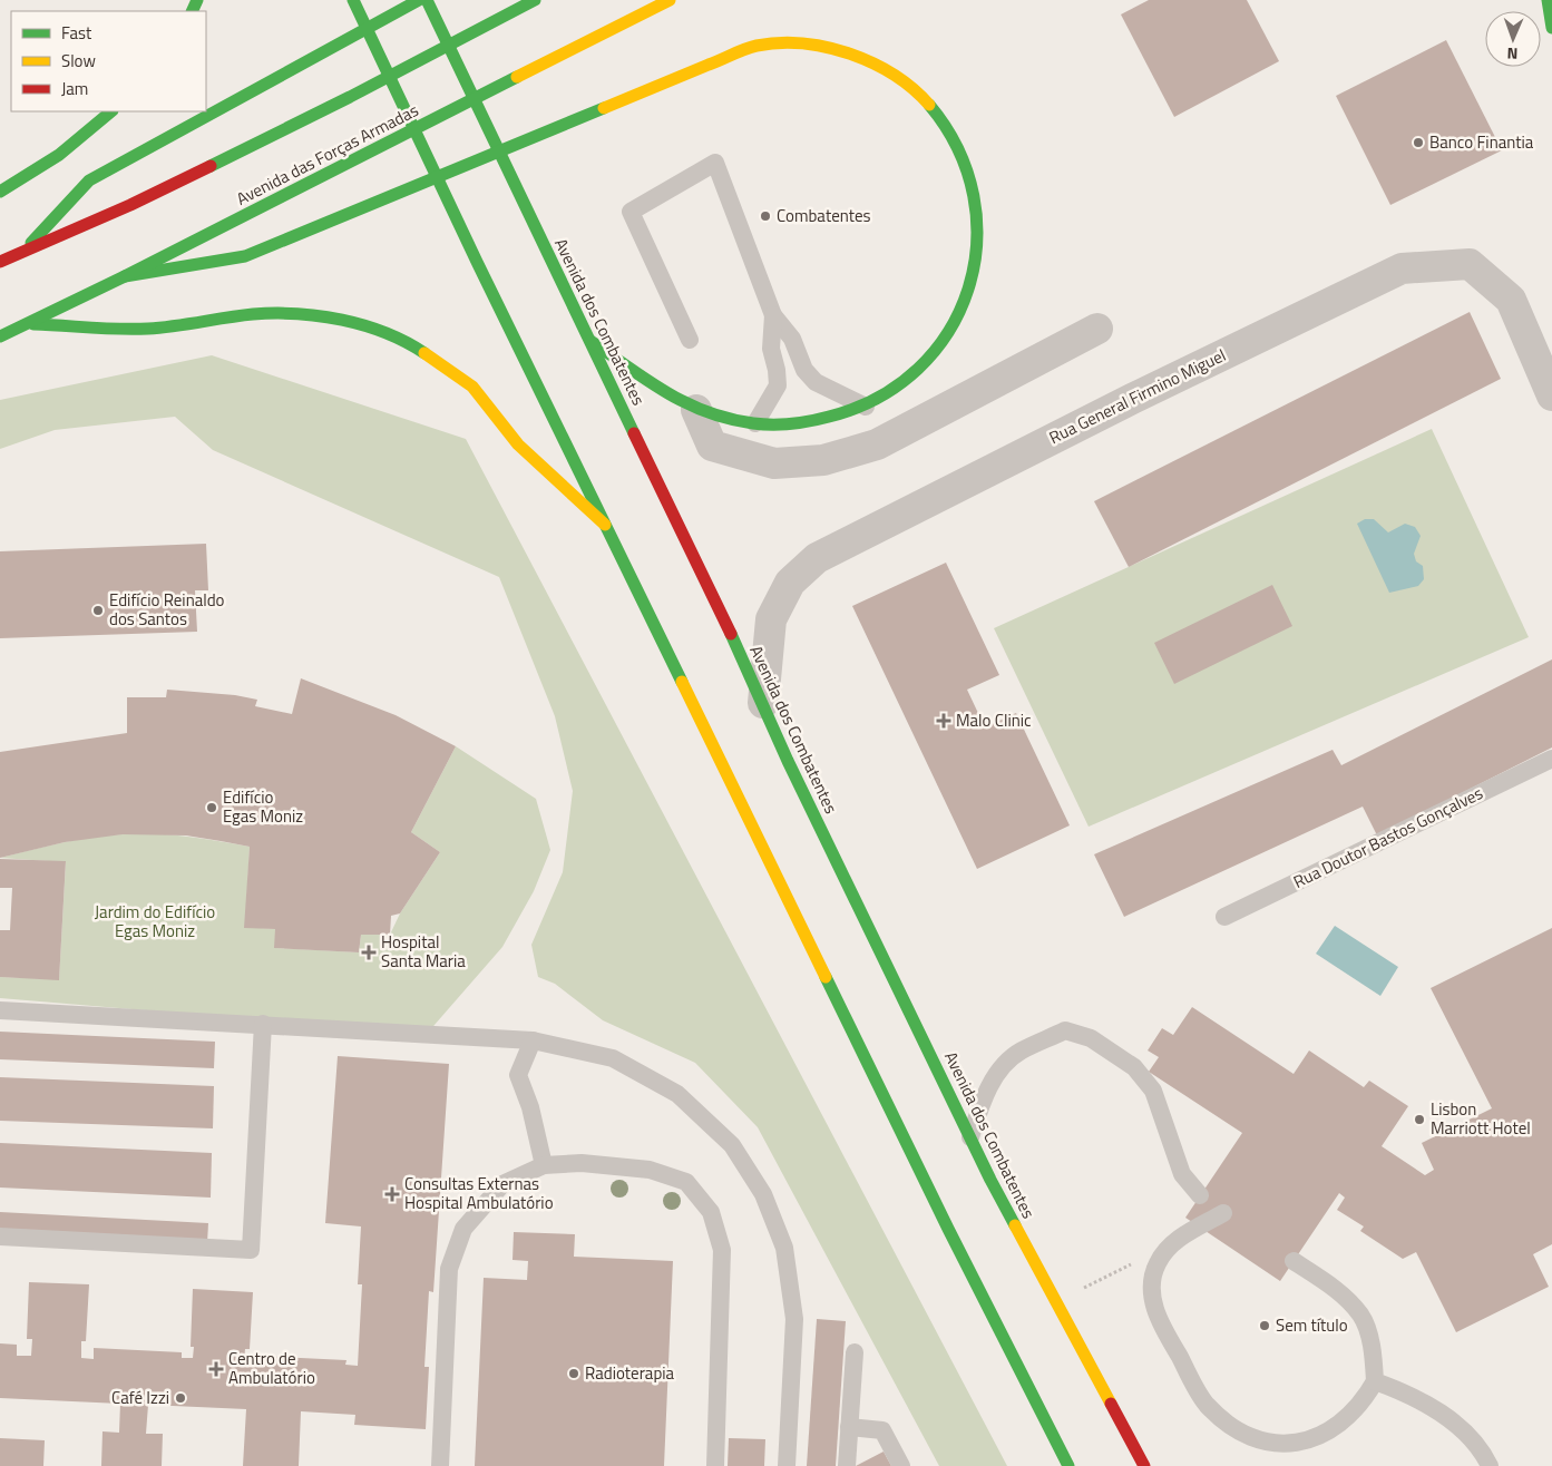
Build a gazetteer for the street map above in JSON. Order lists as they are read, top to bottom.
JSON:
{
  "streets": {
    "main road": ["Avenida das Forças Armadas", "Avenida dos Combatentes"],
    "street": ["Rua General Firmino Miguel"],
    "lane": ["Rua Doutor Bastos Gonçalves"]
  },
  "crossings": [
    ["Avenida dos Combatentes", "Rua General Firmino Miguel"]
  ],
  "parks": ["Jardim do Edifício Egas Moniz"],
  "places": {
    "other": [
      "Banco Finantia",
      "Combatentes",
      "Edifício Reinaldo dos Santos",
      "Edifício Egas Moniz",
      "Lisbon Marriott Hotel",
      "Sem título",
      "Radioterapia",
      "Café Izzi"
    ],
    "health": [
      "Malo Clinic",
      "Hospital Santa Maria",
      "Consultas Externas Hospital Ambulatório",
      "Centro de Ambulatório"
    ]
  },
  "legend": ["Fast", "Slow", "Jam"],
  "north": "bottom"
}
